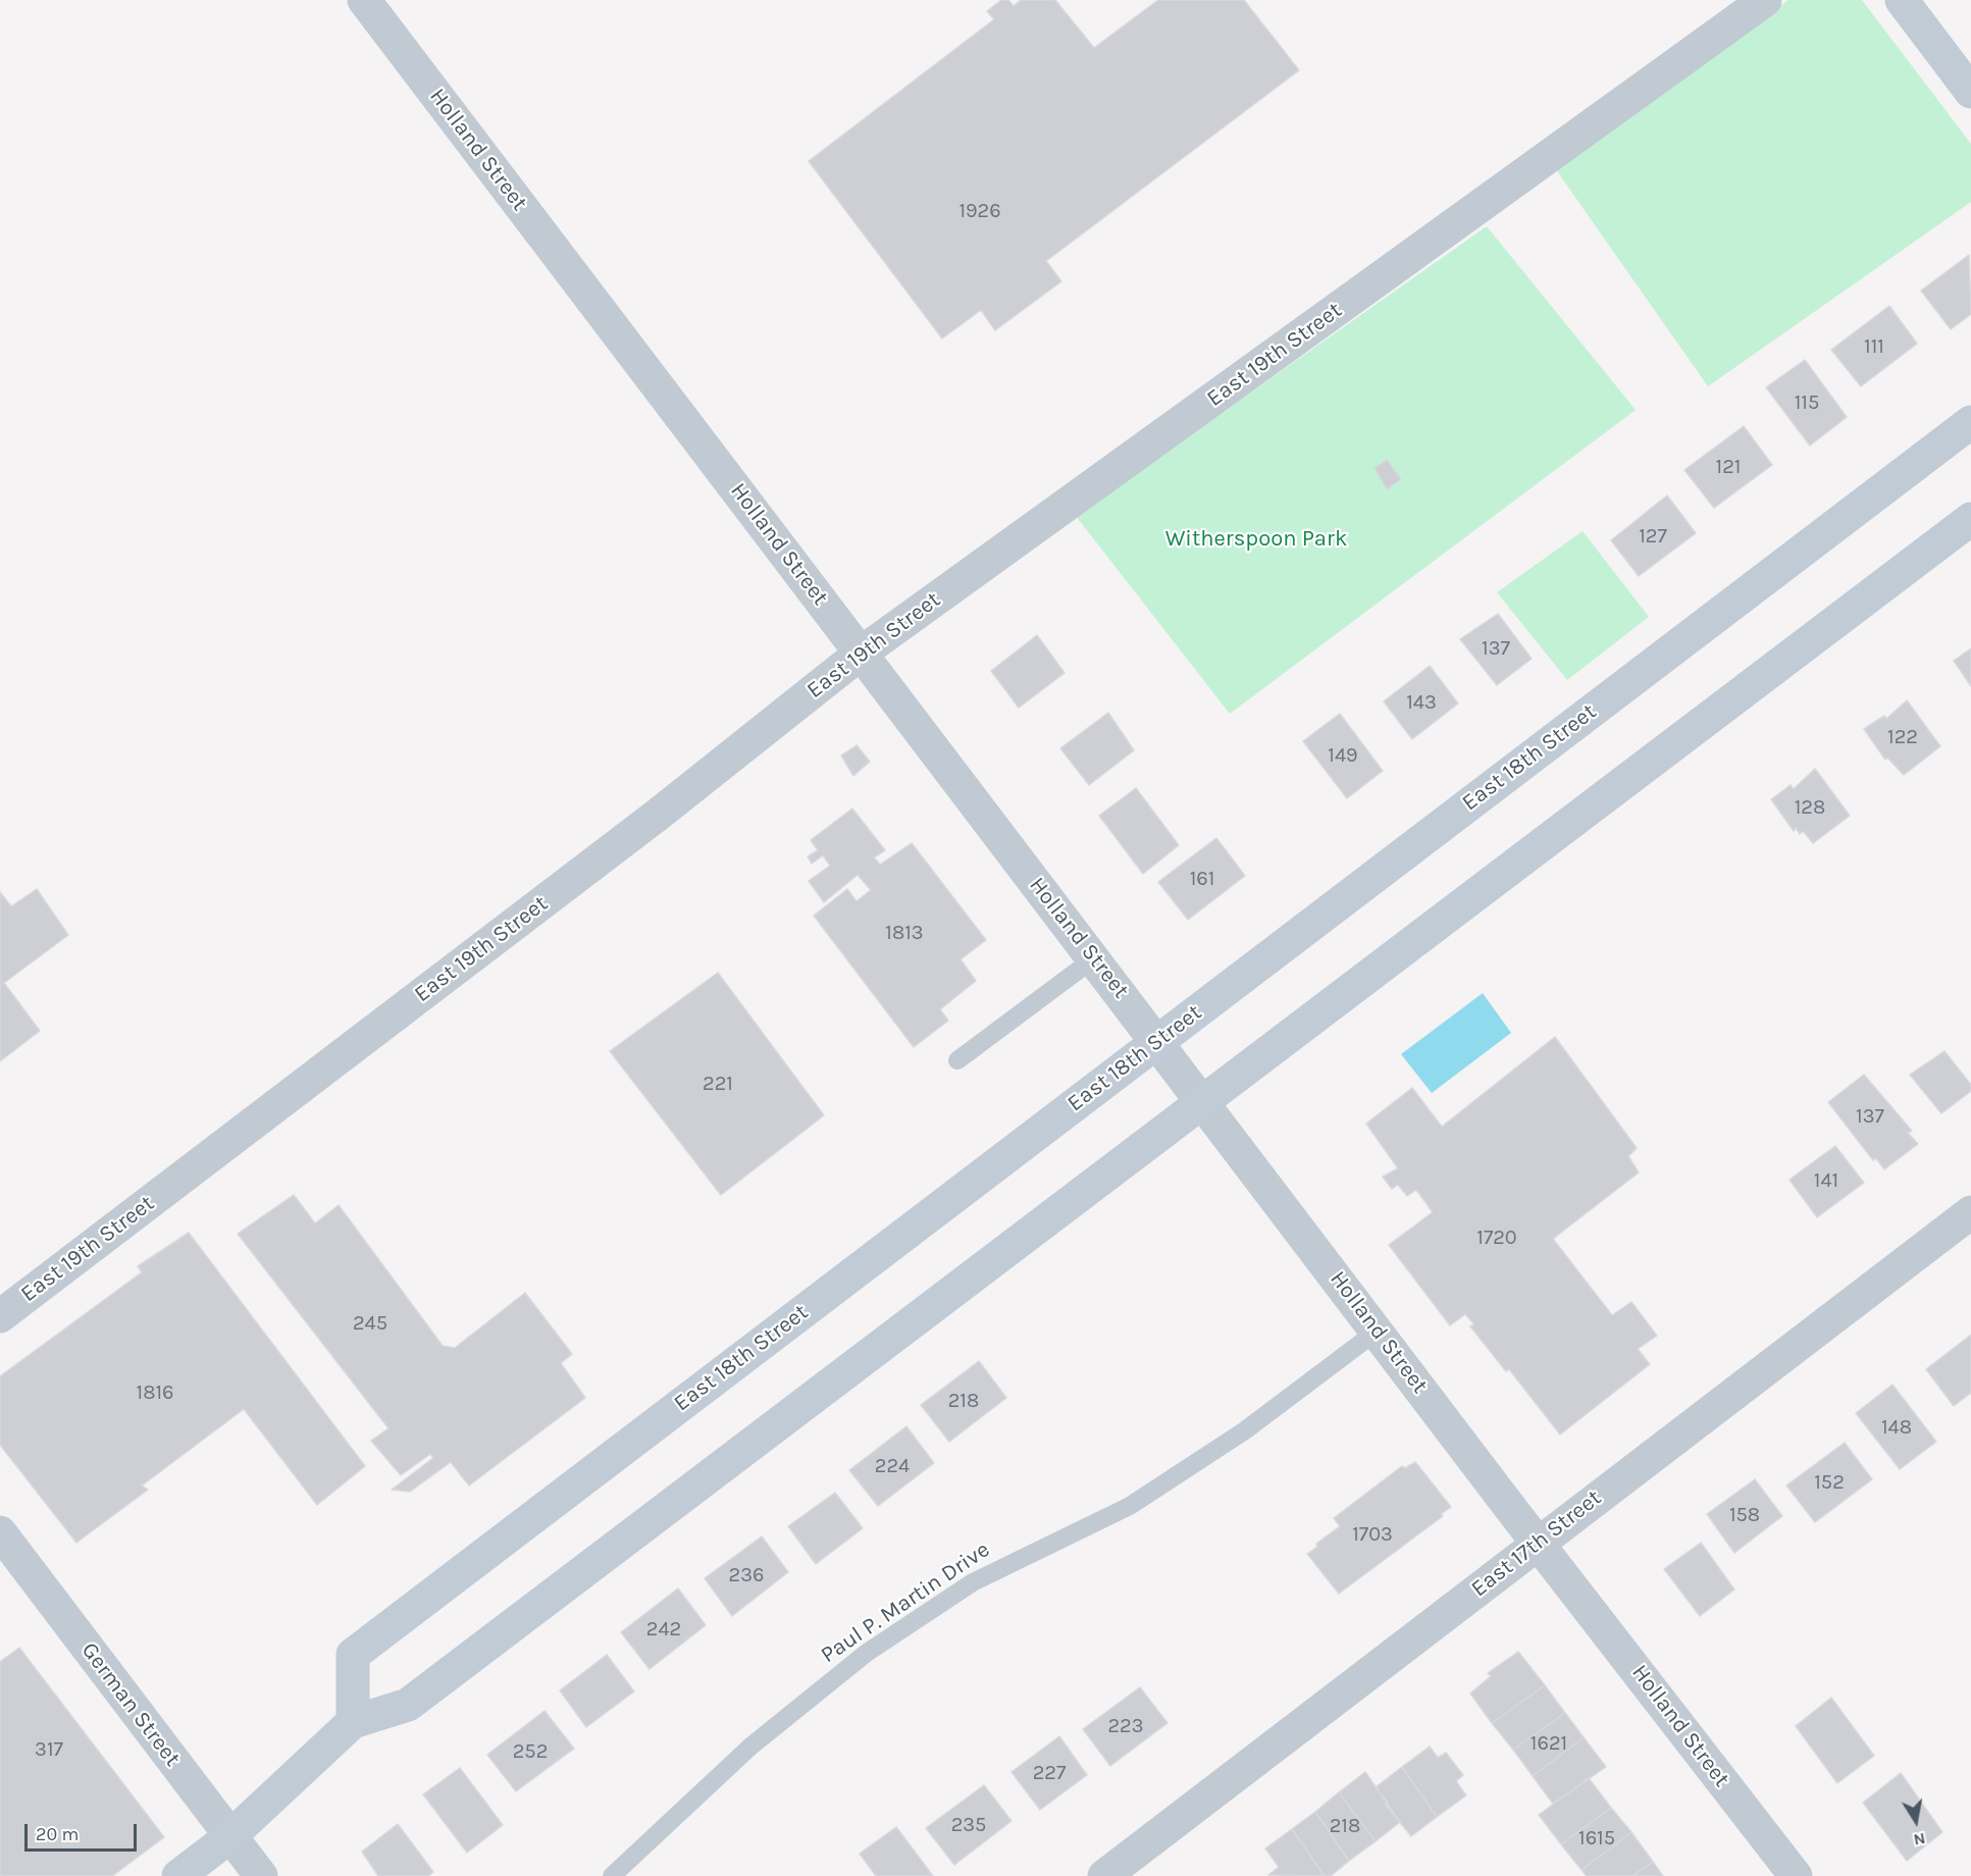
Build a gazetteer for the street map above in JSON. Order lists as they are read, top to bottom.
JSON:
{
  "streets": {
    "main road": ["East 18th Street"],
    "street": [
      "Holland Street",
      "East 19th Street",
      "East 17th Street",
      "German Street"
    ],
    "lane": ["Paul P. Martin Drive"]
  },
  "crossings": [
    ["Holland Street", "East 19th Street"],
    ["Holland Street", "East 18th Street"],
    ["Holland Street", "East 17th Street"],
    ["Holland Street", "Paul P. Martin Drive"]
  ],
  "parks": ["Witherspoon Park"],
  "house_numbers": [
    "1926",
    "111",
    "115",
    "121",
    "127",
    "137",
    "143",
    "122",
    "149",
    "128",
    "161",
    "1813",
    "221",
    "137",
    "141",
    "1720",
    "245",
    "1816",
    "218",
    "148",
    "224",
    "152",
    "158",
    "1703",
    "236",
    "242",
    "223",
    "1621",
    "317",
    "252",
    "227",
    "235",
    "218",
    "1615"
  ],
  "scale_bar": "20 m",
  "north": "bottom"
}
